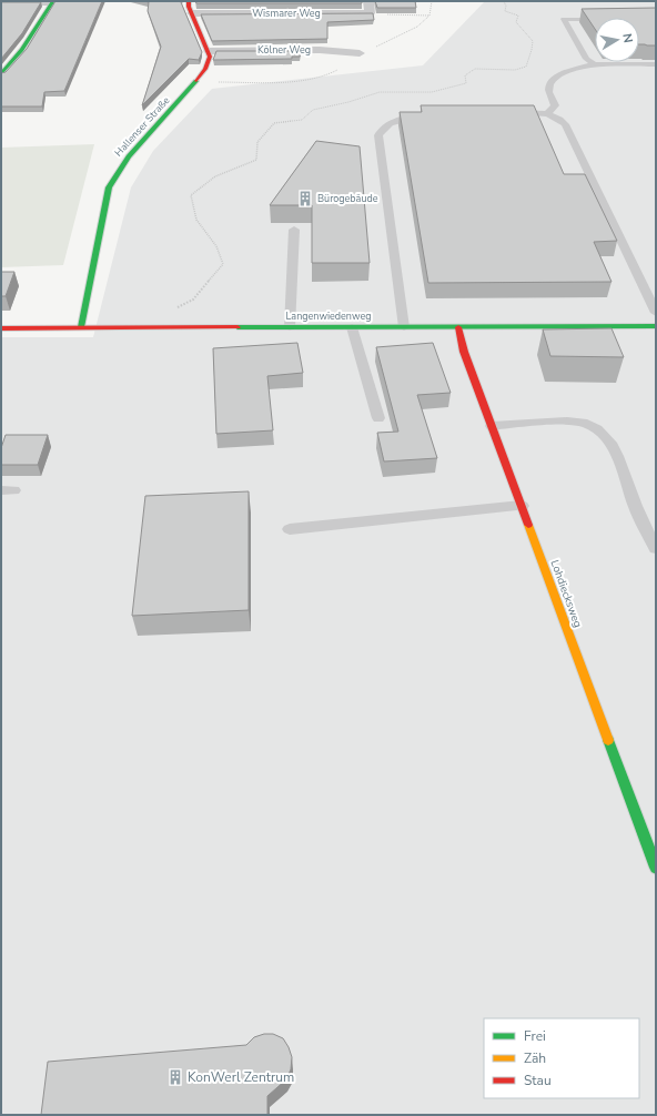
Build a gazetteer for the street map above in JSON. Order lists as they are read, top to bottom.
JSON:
{
  "streets": {
    "street": [
      "Wismarer Weg",
      "Kölner Weg",
      "Hallenser Straße",
      "Langenwiedenweg",
      "Lohdiecksweg"
    ]
  },
  "crossings": [
    ["Kölner Weg", "Hallenser Straße"],
    ["Hallenser Straße", "Langenwiedenweg"],
    ["Langenwiedenweg", "Lohdiecksweg"]
  ],
  "places": {
    "building": ["Bürogebäude", "KonWerl Zentrum"]
  },
  "legend": ["Frei", "Zäh", "Stau"],
  "north": "right"
}
